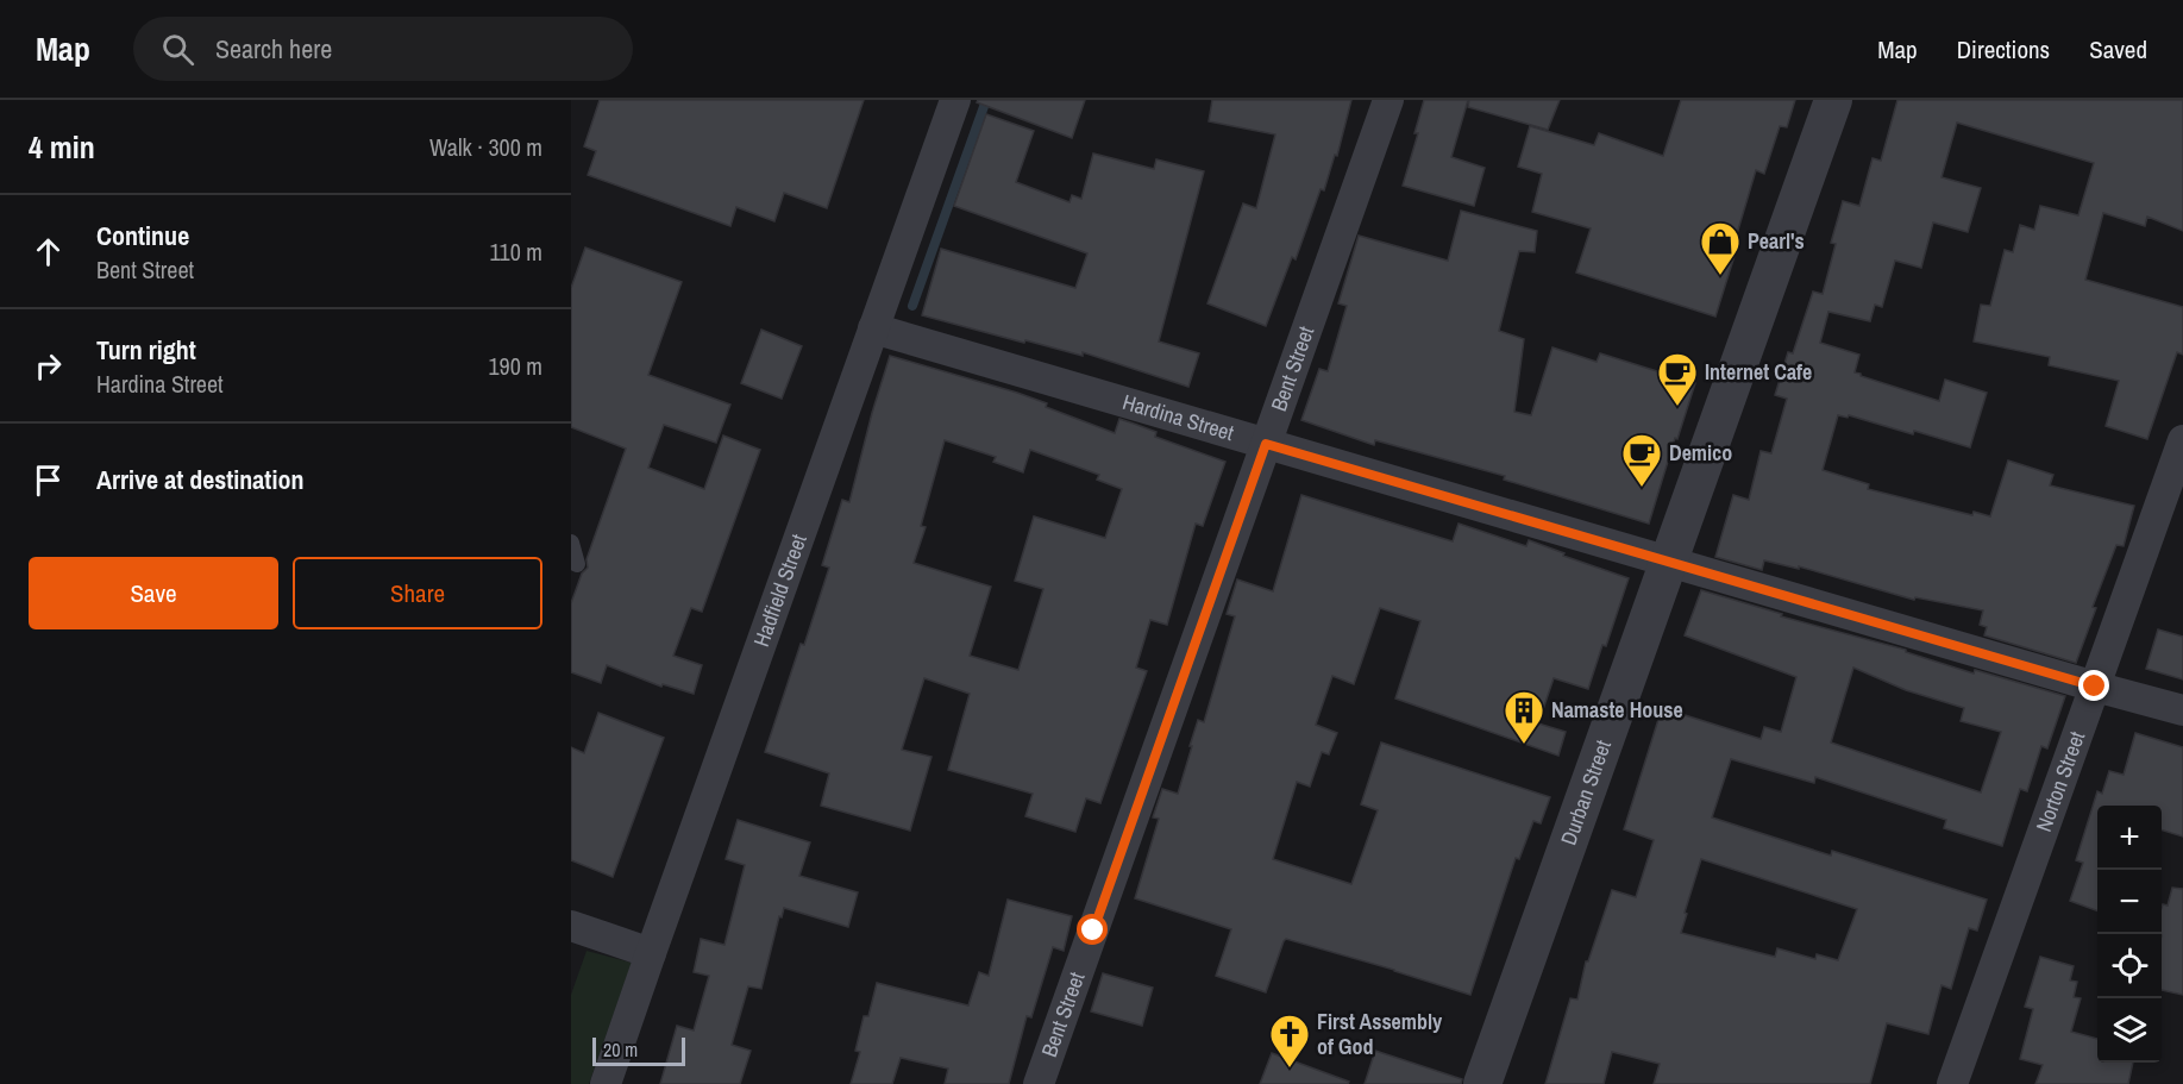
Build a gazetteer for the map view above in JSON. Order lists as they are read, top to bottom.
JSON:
{
  "streets": {
    "street": [
      "Bent Street",
      "Hardina Street",
      "Hadfield Street",
      "Norton Street",
      "Durban Street"
    ]
  },
  "crossings": [
    ["Bent Street", "Hardina Street"],
    ["Hardina Street", "Hadfield Street"],
    ["Hardina Street", "Norton Street"],
    ["Hardina Street", "Durban Street"]
  ],
  "places": {
    "shop": ["Pearl's"],
    "cafe": ["Internet Cafe", "Demico"],
    "building": ["Namaste House"],
    "church": ["First Assembly of God"]
  },
  "scale_bar": "20 m",
  "page": {
    "header": "Map",
    "search": "Search here",
    "nav": ["Map", "Directions", "Saved"],
    "heading": ["4 min", "Walk · 300 m"],
    "list": [
      ["Continue", "Bent Street", "110 m"],
      ["Turn right", "Hardina Street", "190 m"],
      "Arrive at destination"
    ],
    "buttons": ["Save", "Share"],
    "map_buttons": ["+", "−"],
    "scale": "20 m"
  }
}
